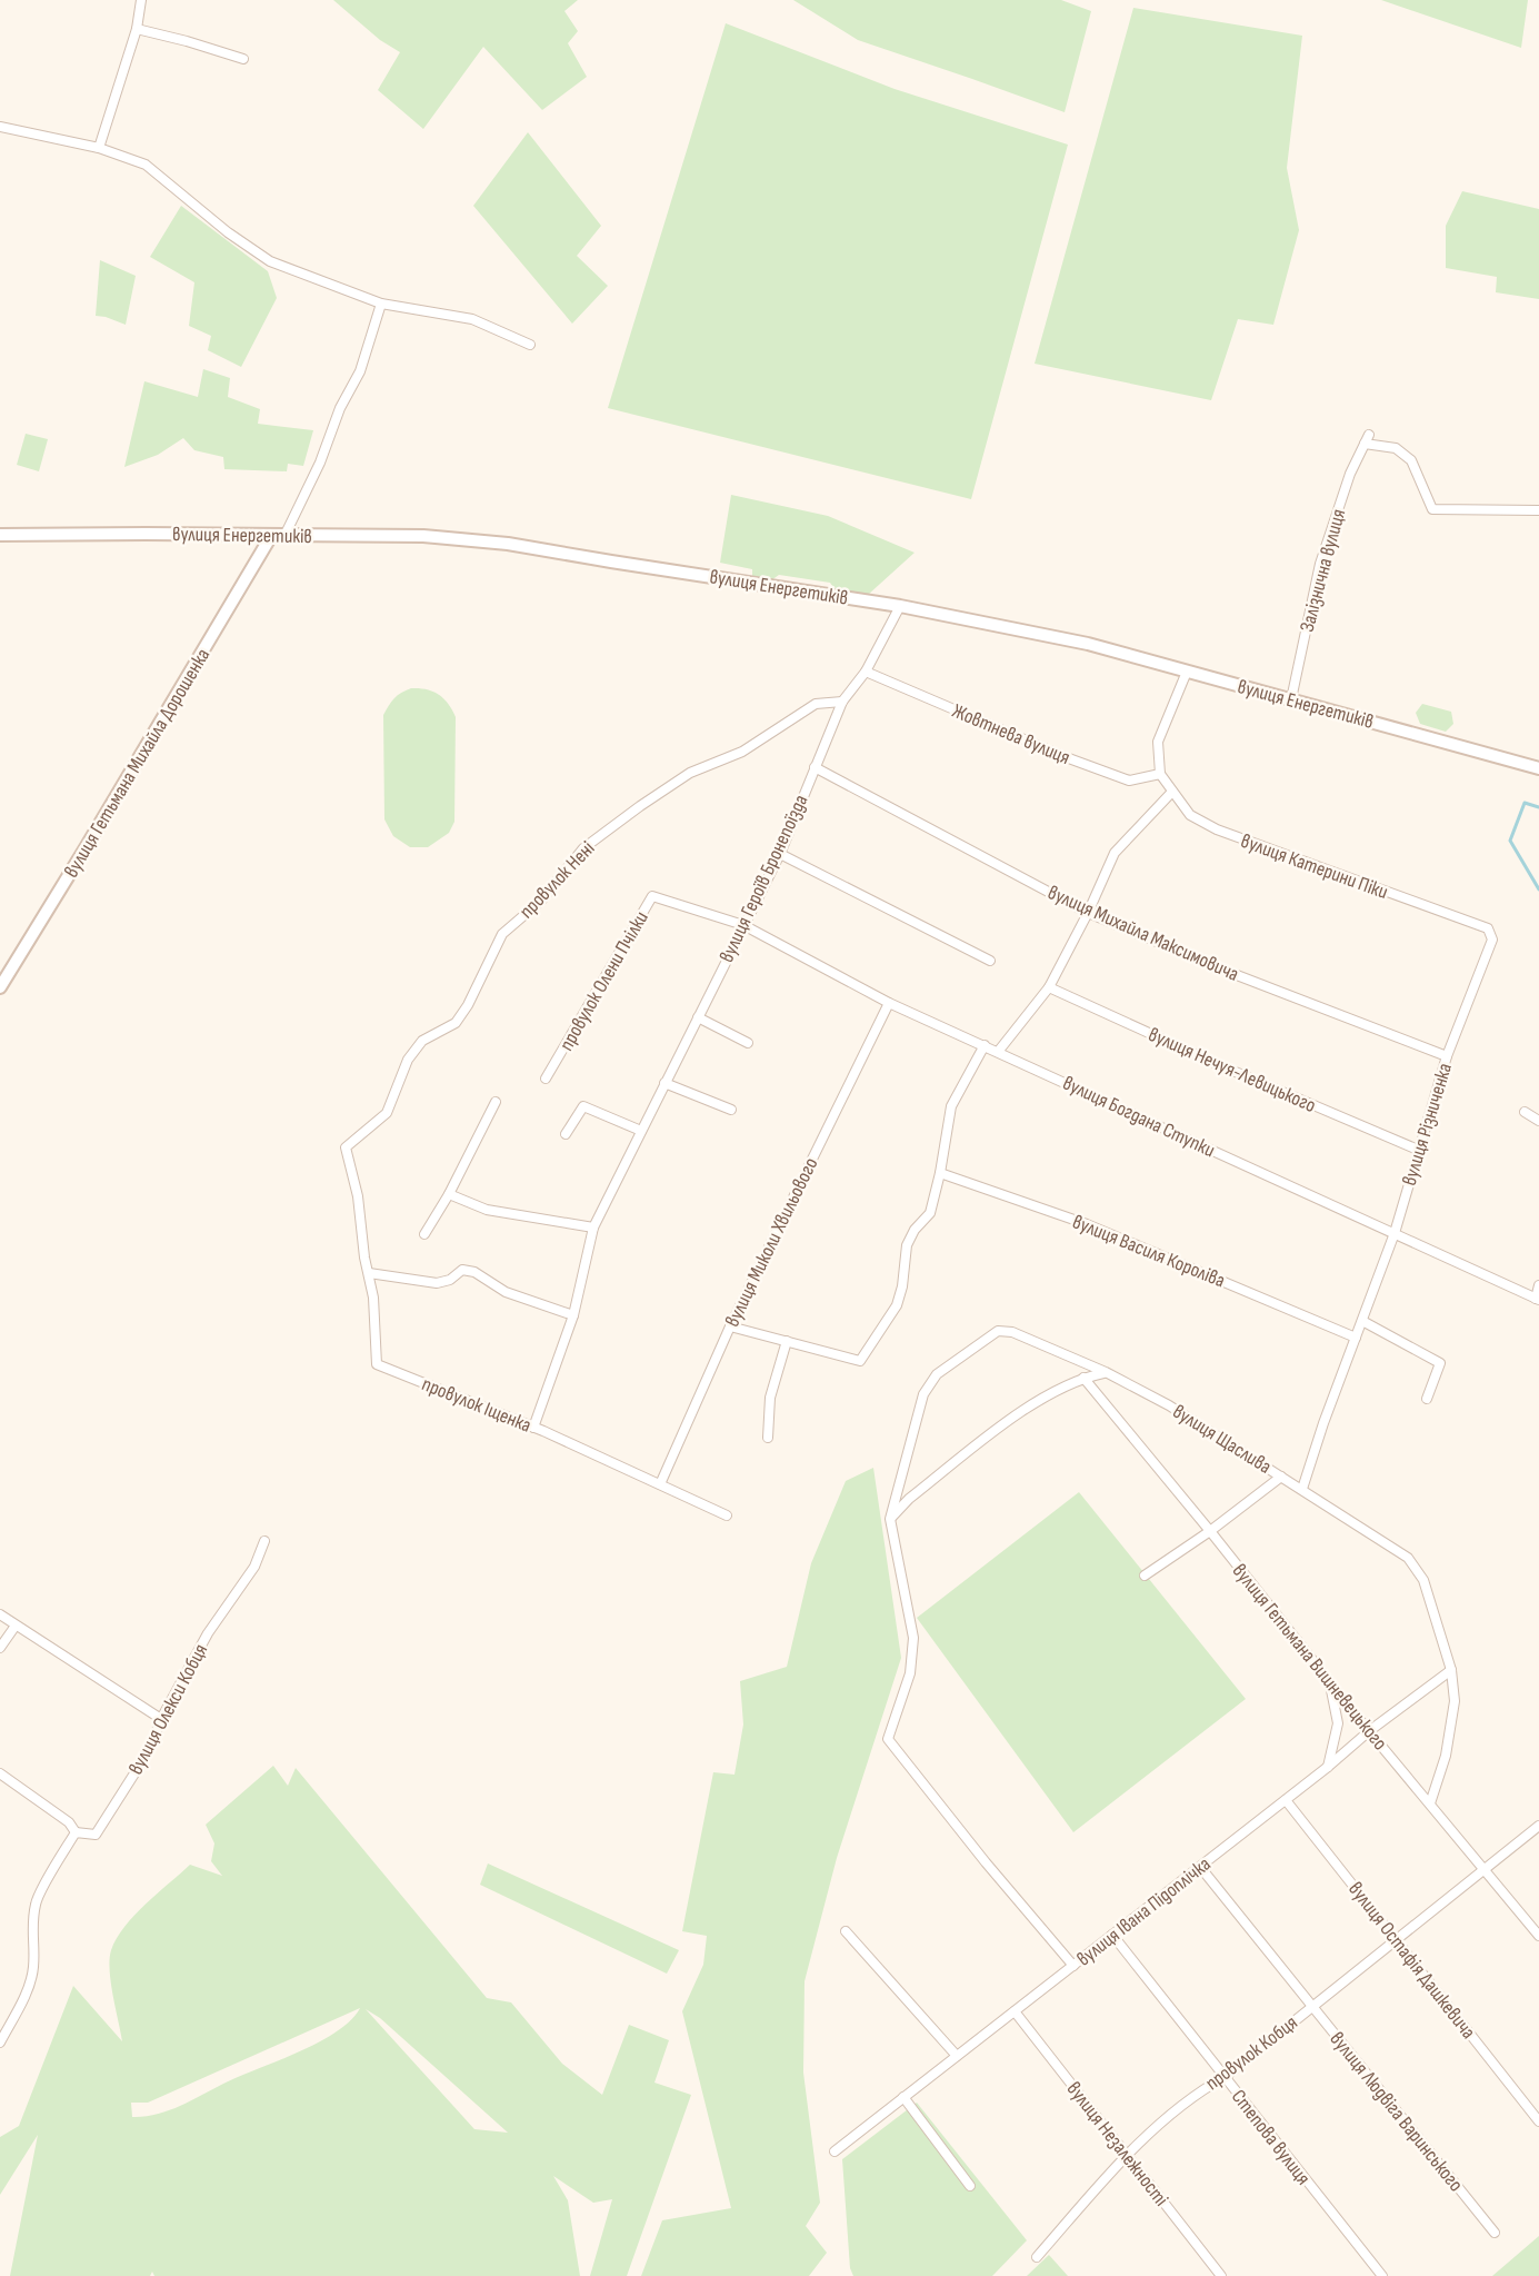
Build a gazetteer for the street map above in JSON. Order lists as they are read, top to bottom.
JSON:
{
  "streets": {
    "main road": ["вулиця Енергетиків", "вулиця Гетьмана Михайла Дорошенка"],
    "street": [
      "Залізнична вулиця",
      "Жовтнева вулиця",
      "вулиця Катерини Піки",
      "вулиця Героїв Бронепоїзда",
      "провулок Нені",
      "вулиця Михайла Максимовича",
      "провулок Олени Пчілки",
      "вулиця Нечуя-Левицького",
      "вулиця Богдана Ступки",
      "вулиця Різниченка",
      "вулиця Миколи Хвильового",
      "вулиця Василя Короліва",
      "провулок Іщенка",
      "вулиця Щаслива",
      "вулиця Гетьмана Вишневецького",
      "вулиця Олекси Кобця",
      "вулиця Івана Підоплічка",
      "вулиця Остафія Дашкевича",
      "провулок Кобця",
      "вулиця Людвіга Варинського",
      "Степова вулиця",
      "вулиця Незалежності"
    ]
  },
  "crossings": [
    ["вулиця Енергетиків", "Залізнична вулиця"],
    ["вулиця Енергетиків", "вулиця Гетьмана Михайла Дорошенка"],
    ["вулиця Енергетиків", "вулиця Героїв Бронепоїзда"],
    ["Жовтнева вулиця", "вулиця Катерини Піки"],
    ["Жовтнева вулиця", "вулиця Героїв Бронепоїзда"],
    ["вулиця Катерини Піки", "вулиця Різниченка"],
    ["вулиця Героїв Бронепоїзда", "провулок Нені"],
    ["вулиця Героїв Бронепоїзда", "вулиця Михайла Максимовича"],
    ["вулиця Героїв Бронепоїзда", "провулок Олени Пчілки"],
    ["вулиця Героїв Бронепоїзда", "вулиця Богдана Ступки"],
    ["вулиця Героїв Бронепоїзда", "провулок Іщенка"],
    ["провулок Нені", "провулок Іщенка"],
    ["вулиця Михайла Максимовича", "вулиця Різниченка"],
    ["провулок Олени Пчілки", "вулиця Богдана Ступки"],
    ["вулиця Нечуя-Левицького", "вулиця Різниченка"],
    ["вулиця Богдана Ступки", "вулиця Різниченка"],
    ["вулиця Богдана Ступки", "вулиця Миколи Хвильового"],
    ["вулиця Різниченка", "вулиця Василя Короліва"],
    ["вулиця Різниченка", "вулиця Щаслива"],
    ["вулиця Миколи Хвильового", "провулок Іщенка"],
    ["вулиця Щаслива", "вулиця Гетьмана Вишневецького"],
    ["вулиця Щаслива", "вулиця Івана Підоплічка"],
    ["вулиця Гетьмана Вишневецького", "вулиця Івана Підоплічка"],
    ["вулиця Гетьмана Вишневецького", "провулок Кобця"],
    ["вулиця Івана Підоплічка", "вулиця Остафія Дашкевича"],
    ["вулиця Івана Підоплічка", "вулиця Людвіга Варинського"],
    ["вулиця Івана Підоплічка", "Степова вулиця"],
    ["вулиця Івана Підоплічка", "вулиця Незалежності"],
    ["вулиця Остафія Дашкевича", "провулок Кобця"],
    ["провулок Кобця", "вулиця Людвіга Варинського"],
    ["провулок Кобця", "Степова вулиця"],
    ["провулок Кобця", "вулиця Незалежності"]
  ]
}
